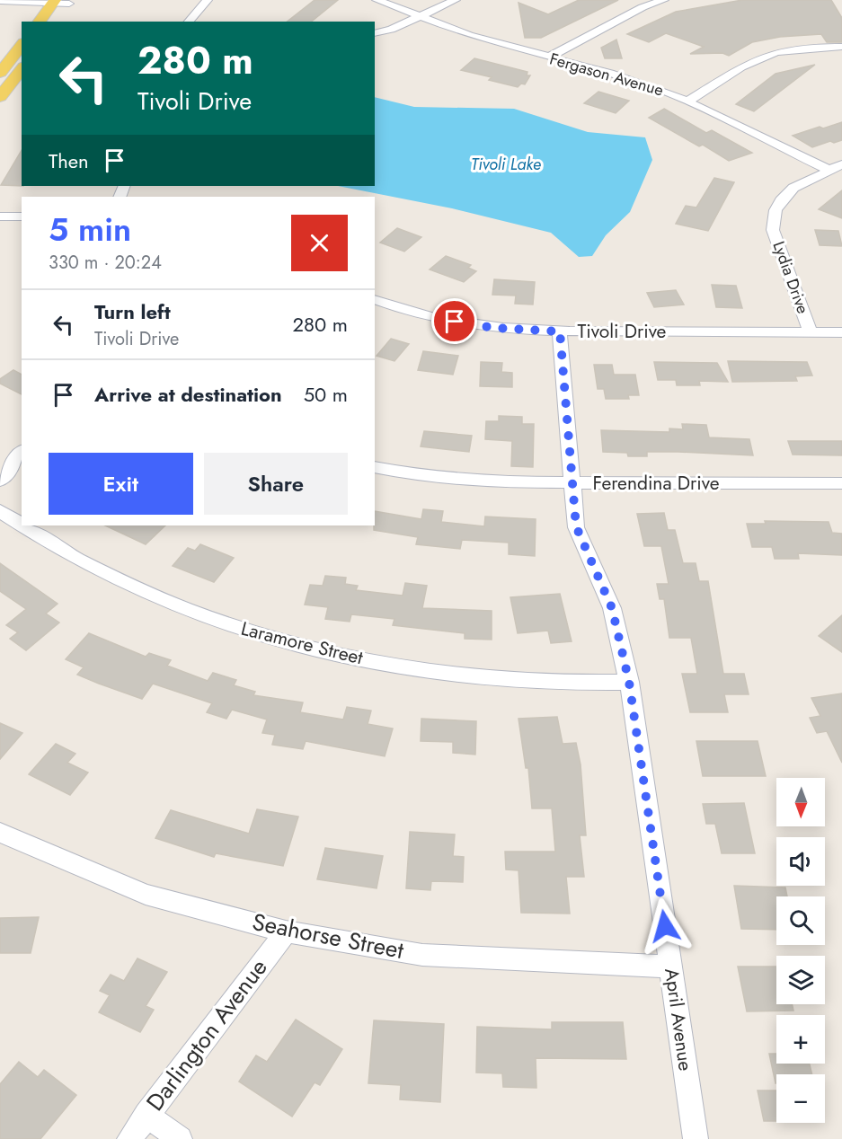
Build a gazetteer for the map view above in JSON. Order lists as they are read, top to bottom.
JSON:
{
  "streets": {
    "street": [
      "Fergason Avenue",
      "Lydia Drive",
      "Tivoli Drive",
      "Ferendina Drive",
      "Laramore Street",
      "Seahorse Street",
      "April Avenue",
      "Darlington Avenue"
    ]
  },
  "crossings": [
    ["Fergason Avenue", "Lydia Drive"],
    ["Lydia Drive", "Tivoli Drive"],
    ["Tivoli Drive", "April Avenue"],
    ["Ferendina Drive", "April Avenue"],
    ["Laramore Street", "April Avenue"],
    ["Seahorse Street", "April Avenue"],
    ["Seahorse Street", "Darlington Avenue"]
  ],
  "water": ["Tivoli Lake"],
  "north": "bottom",
  "page": {
    "turn": ["280 m", "Tivoli Drive"],
    "then": "Then",
    "heading": ["5 min", "330 m · 20:24"],
    "list": [
      {
        "name": "Turn left",
        "note": "Tivoli Drive",
        "value": "280 m"
      },
      {
        "name": "Arrive at destination",
        "value": "50 m"
      }
    ],
    "buttons": ["Exit", "Share"],
    "map_buttons": ["+", "−"]
  }
}
